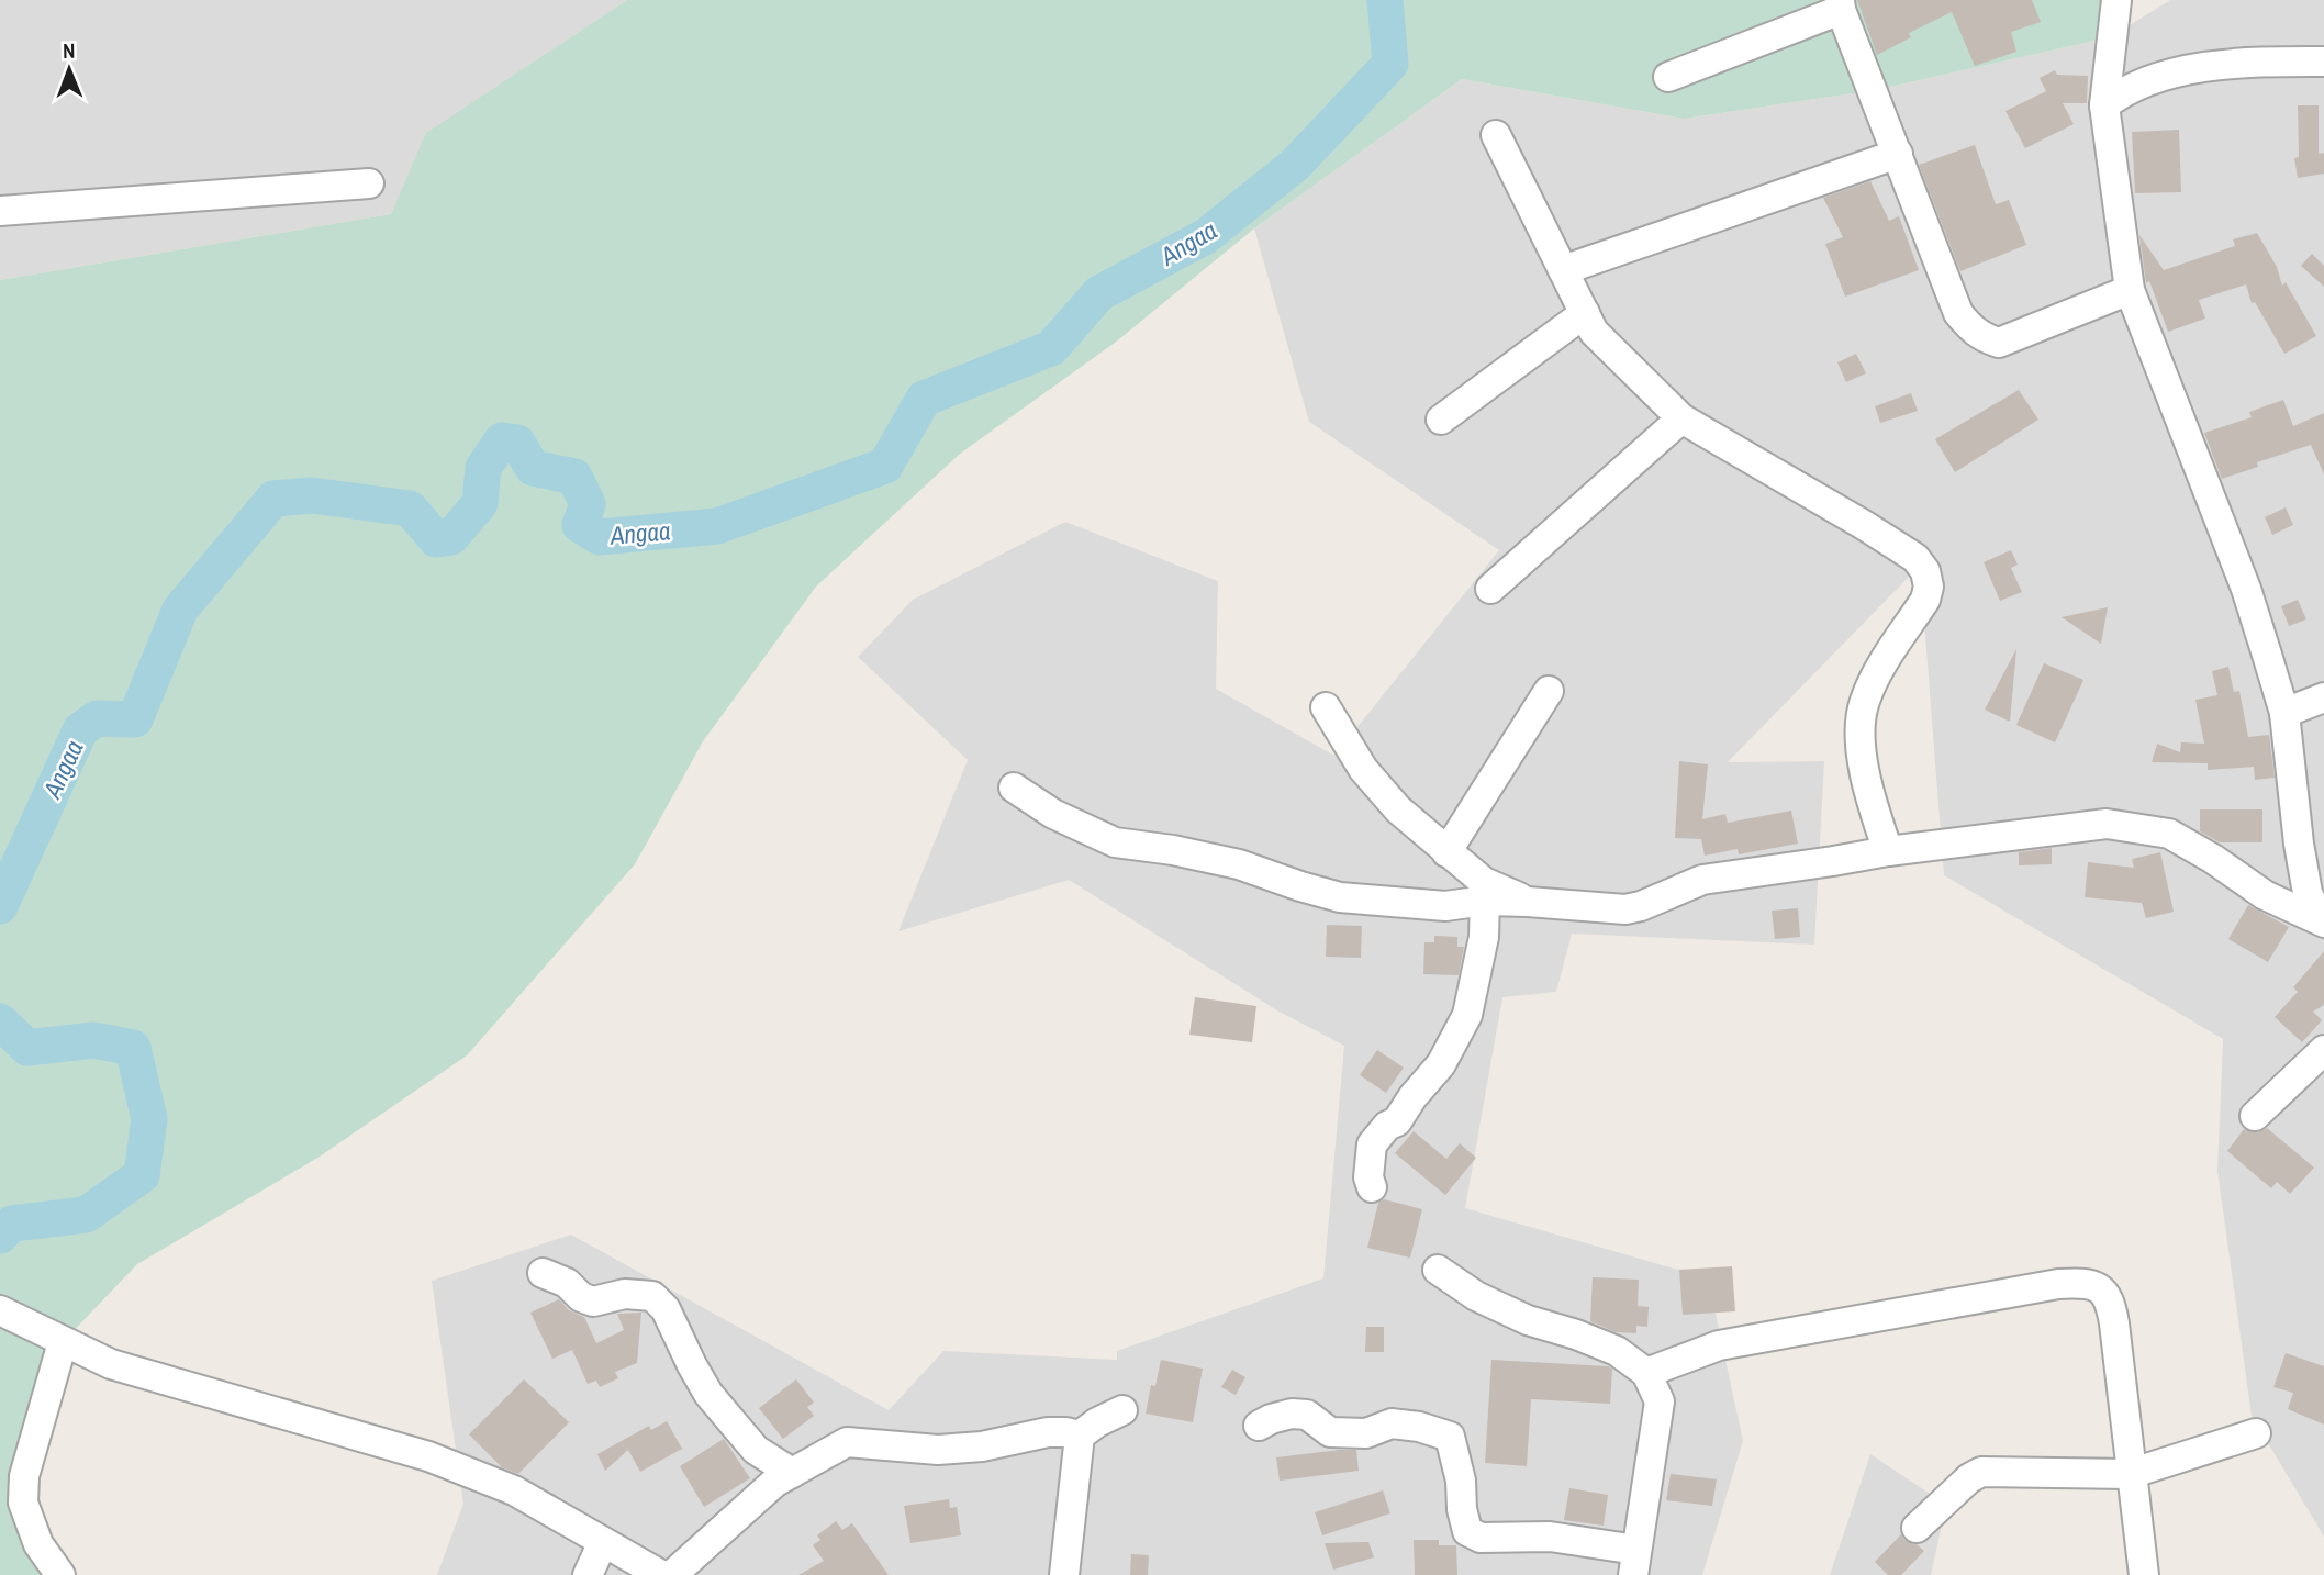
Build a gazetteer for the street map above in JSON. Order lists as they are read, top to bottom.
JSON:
{
  "water": ["Angaa"],
  "north": "top"
}
